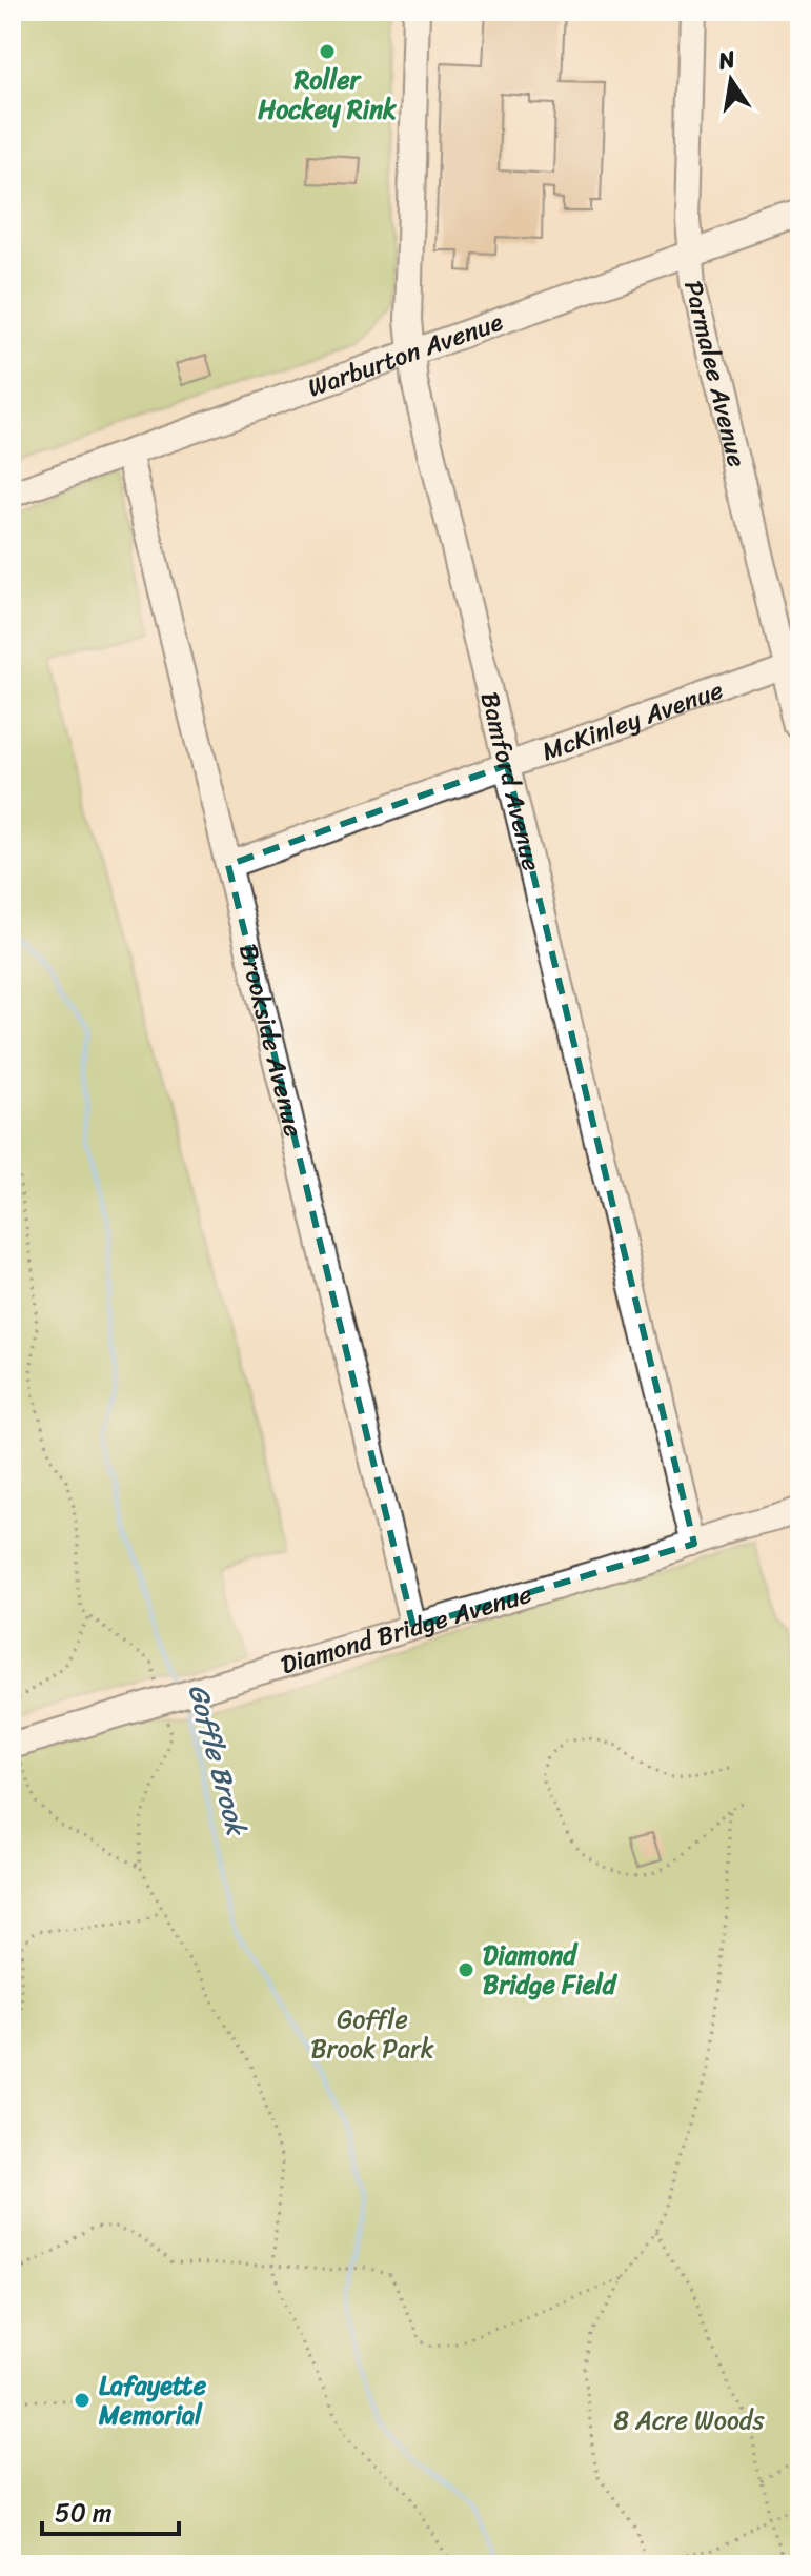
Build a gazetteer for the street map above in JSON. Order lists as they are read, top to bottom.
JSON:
{
  "streets": {
    "street": [
      "Warburton Avenue",
      "Parmalee Avenue",
      "McKinley Avenue",
      "Bamford Avenue",
      "Brookside Avenue",
      "Diamond Bridge Avenue"
    ]
  },
  "crossings": [
    ["Warburton Avenue", "Parmalee Avenue"],
    ["Warburton Avenue", "Bamford Avenue"],
    ["Warburton Avenue", "Brookside Avenue"],
    ["Parmalee Avenue", "McKinley Avenue"],
    ["McKinley Avenue", "Bamford Avenue"],
    ["McKinley Avenue", "Brookside Avenue"],
    ["Bamford Avenue", "Diamond Bridge Avenue"],
    ["Brookside Avenue", "Diamond Bridge Avenue"]
  ],
  "water": ["Goffle Brook"],
  "parks": ["Goffle Brook Park", "8 Acre Woods"],
  "places": ["Roller Hockey Rink", "Diamond Bridge Field", "Lafayette Memorial"],
  "scale_bar": "50 m",
  "north": "top"
}
